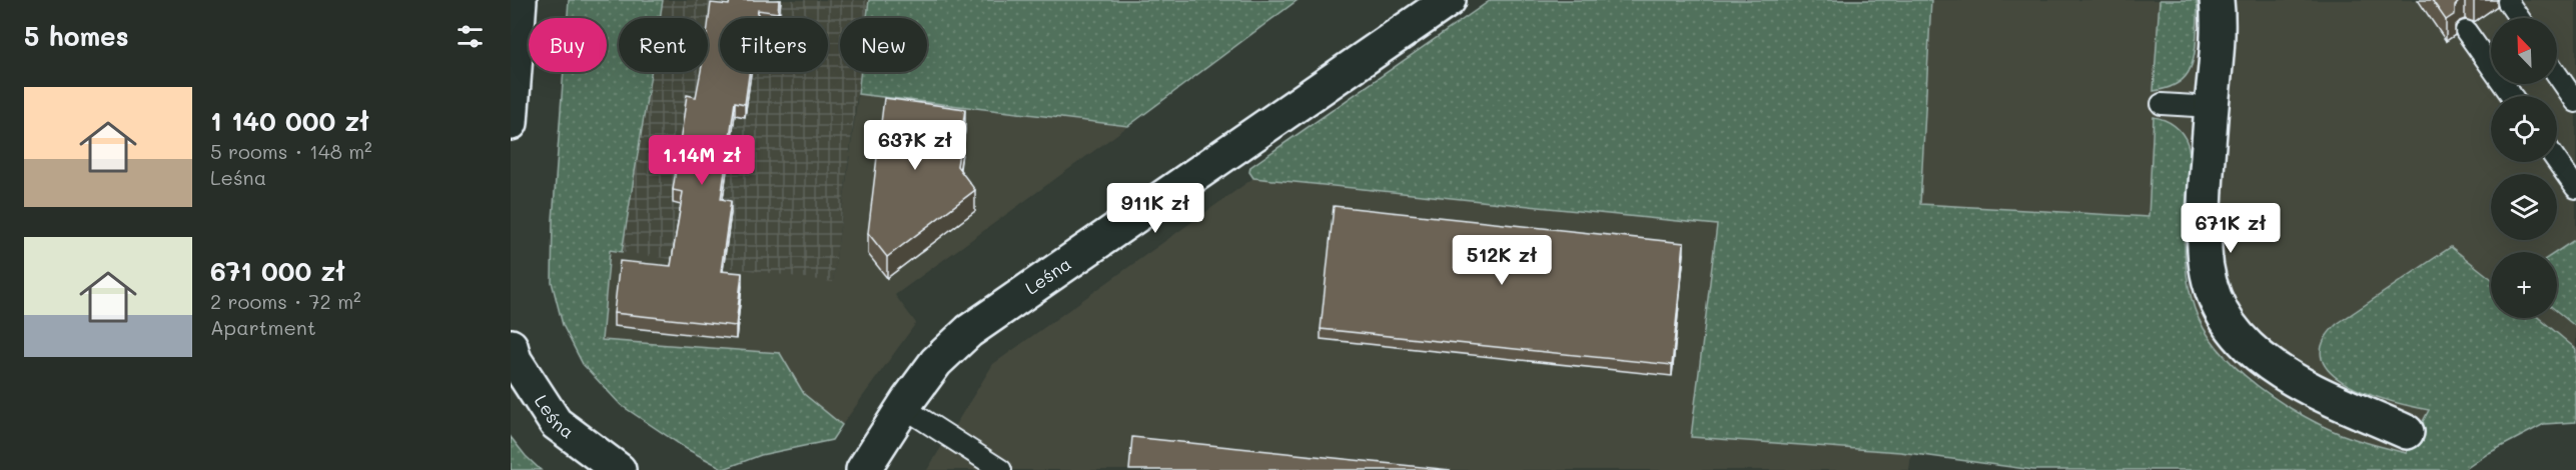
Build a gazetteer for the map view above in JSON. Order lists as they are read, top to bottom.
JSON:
{
  "streets": {
    "street": ["Leśna"]
  },
  "north": "top left",
  "page": {
    "heading": "5 homes",
    "map_buttons": "+",
    "chip": [
      "Buy",
      "Rent",
      "Filters",
      "New"
    ],
    "list": [
      {
        "name": "1 140 000 zł",
        "note": "5 rooms · 148 m² · Leśna"
      },
      {
        "name": "671 000 zł",
        "note": "2 rooms · 72 m² · Apartment"
      }
    ],
    "price": [
      "637K zł",
      "1.14M zł",
      "911K zł",
      "671K zł",
      "512K zł"
    ]
  }
}
